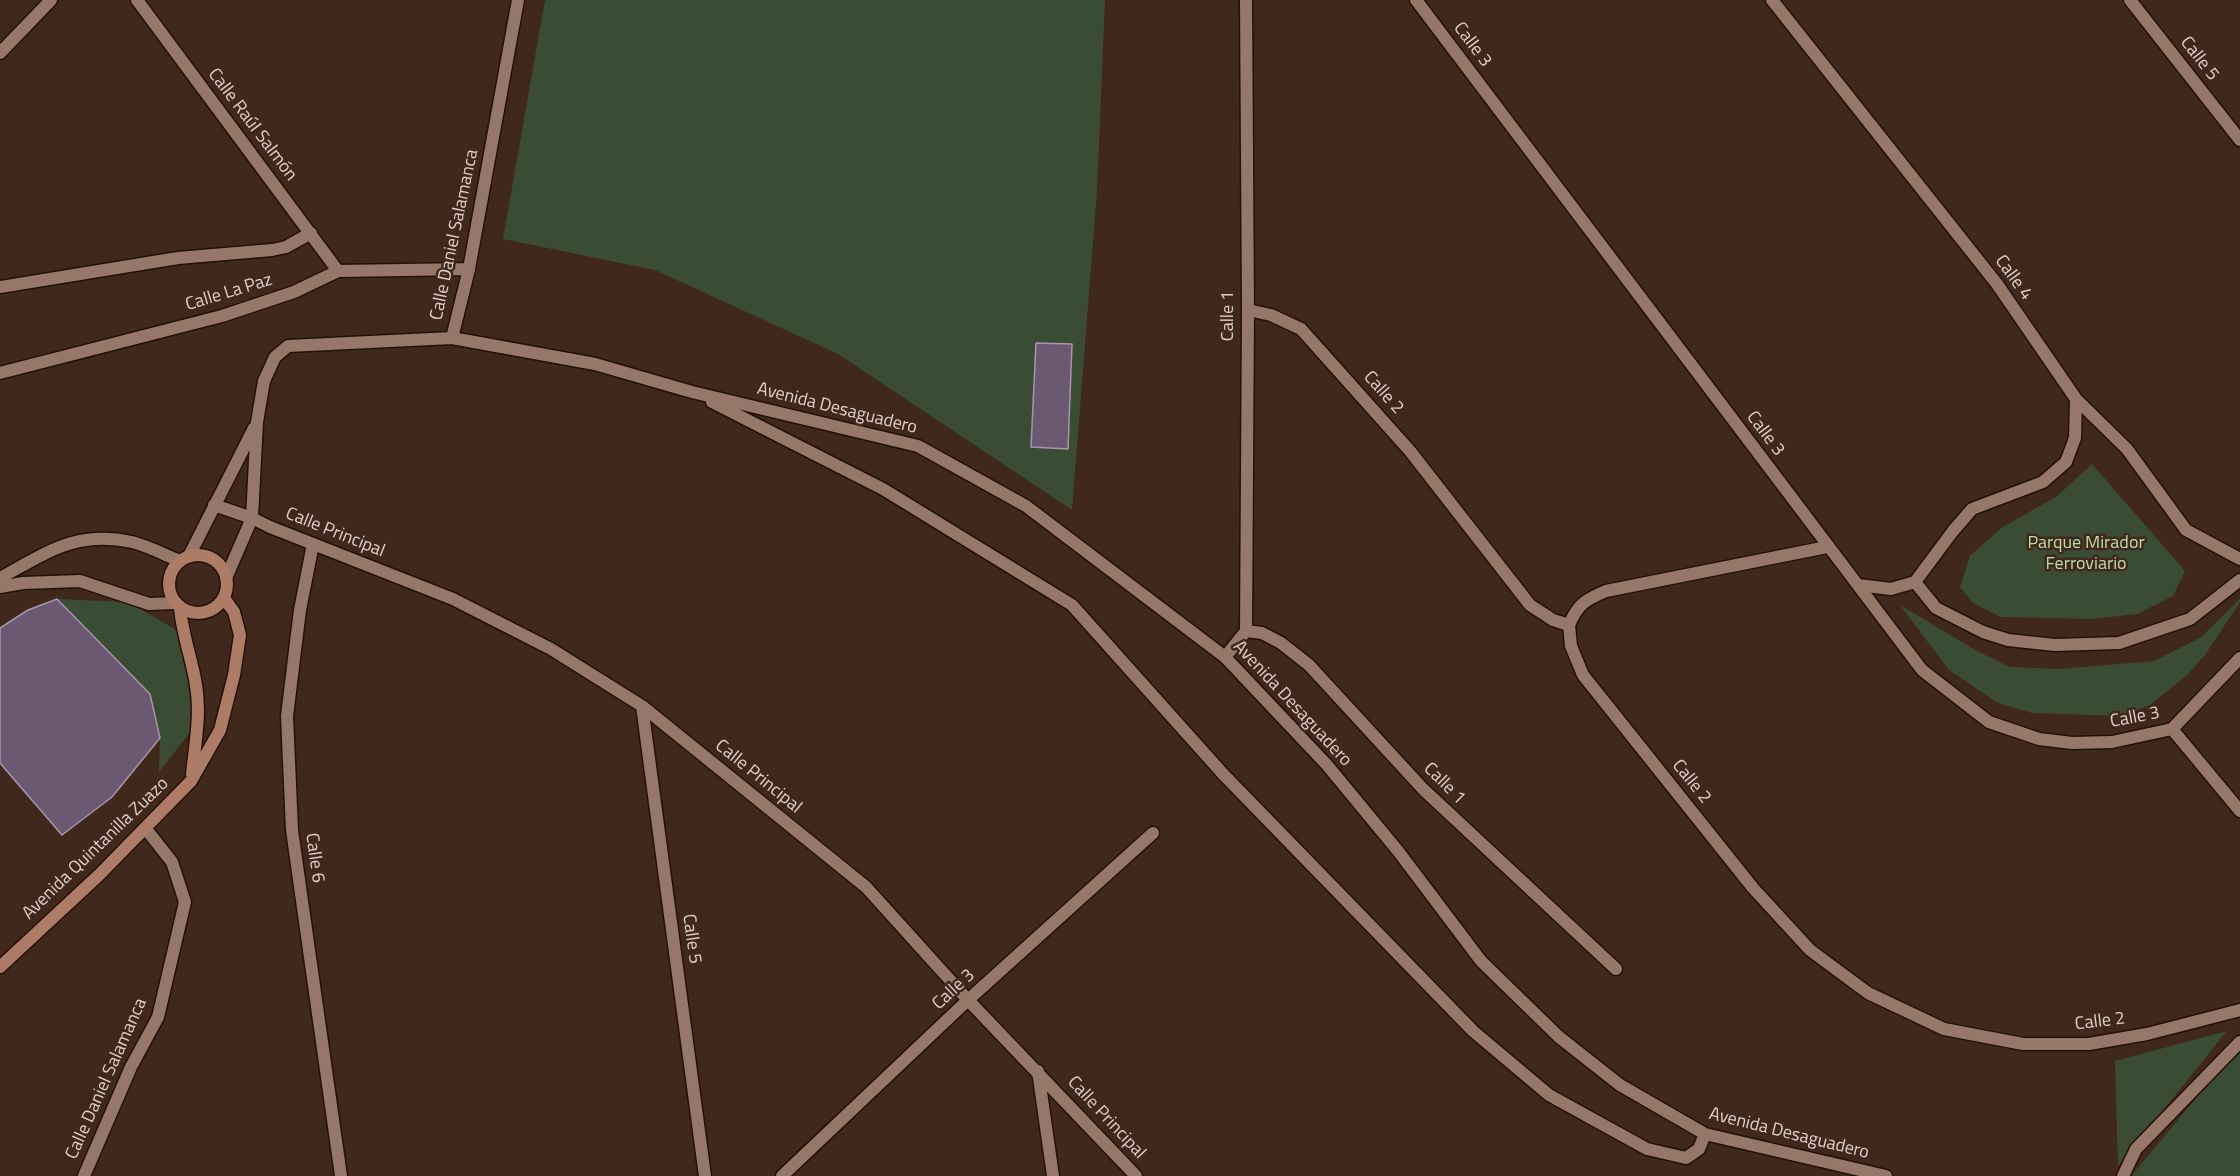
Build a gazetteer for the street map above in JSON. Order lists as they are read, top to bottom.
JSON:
{
  "streets": {
    "main road": ["Avenida Quintanilla Zuazo"],
    "street": [
      "Calle 3",
      "Calle 5",
      "Calle Raúl Salmón",
      "Calle Daniel Salamanca",
      "Calle 4",
      "Calle La Paz",
      "Calle 1",
      "Calle 2",
      "Avenida Desaguadero",
      "Calle Principal",
      "Calle 6"
    ]
  },
  "crossings": [
    ["Calle 3", "Calle Principal"],
    ["Calle 5", "Calle Principal"],
    ["Calle Raúl Salmón", "Calle La Paz"],
    ["Calle Daniel Salamanca", "Calle La Paz"],
    ["Calle Daniel Salamanca", "Avenida Desaguadero"],
    ["Calle Daniel Salamanca", "Calle Principal"],
    ["Calle Daniel Salamanca", "Avenida Quintanilla Zuazo"],
    ["Calle 1", "Calle 2"],
    ["Calle Principal", "Calle 6"]
  ],
  "parks": ["Parque Mirador Ferroviario"]
}
